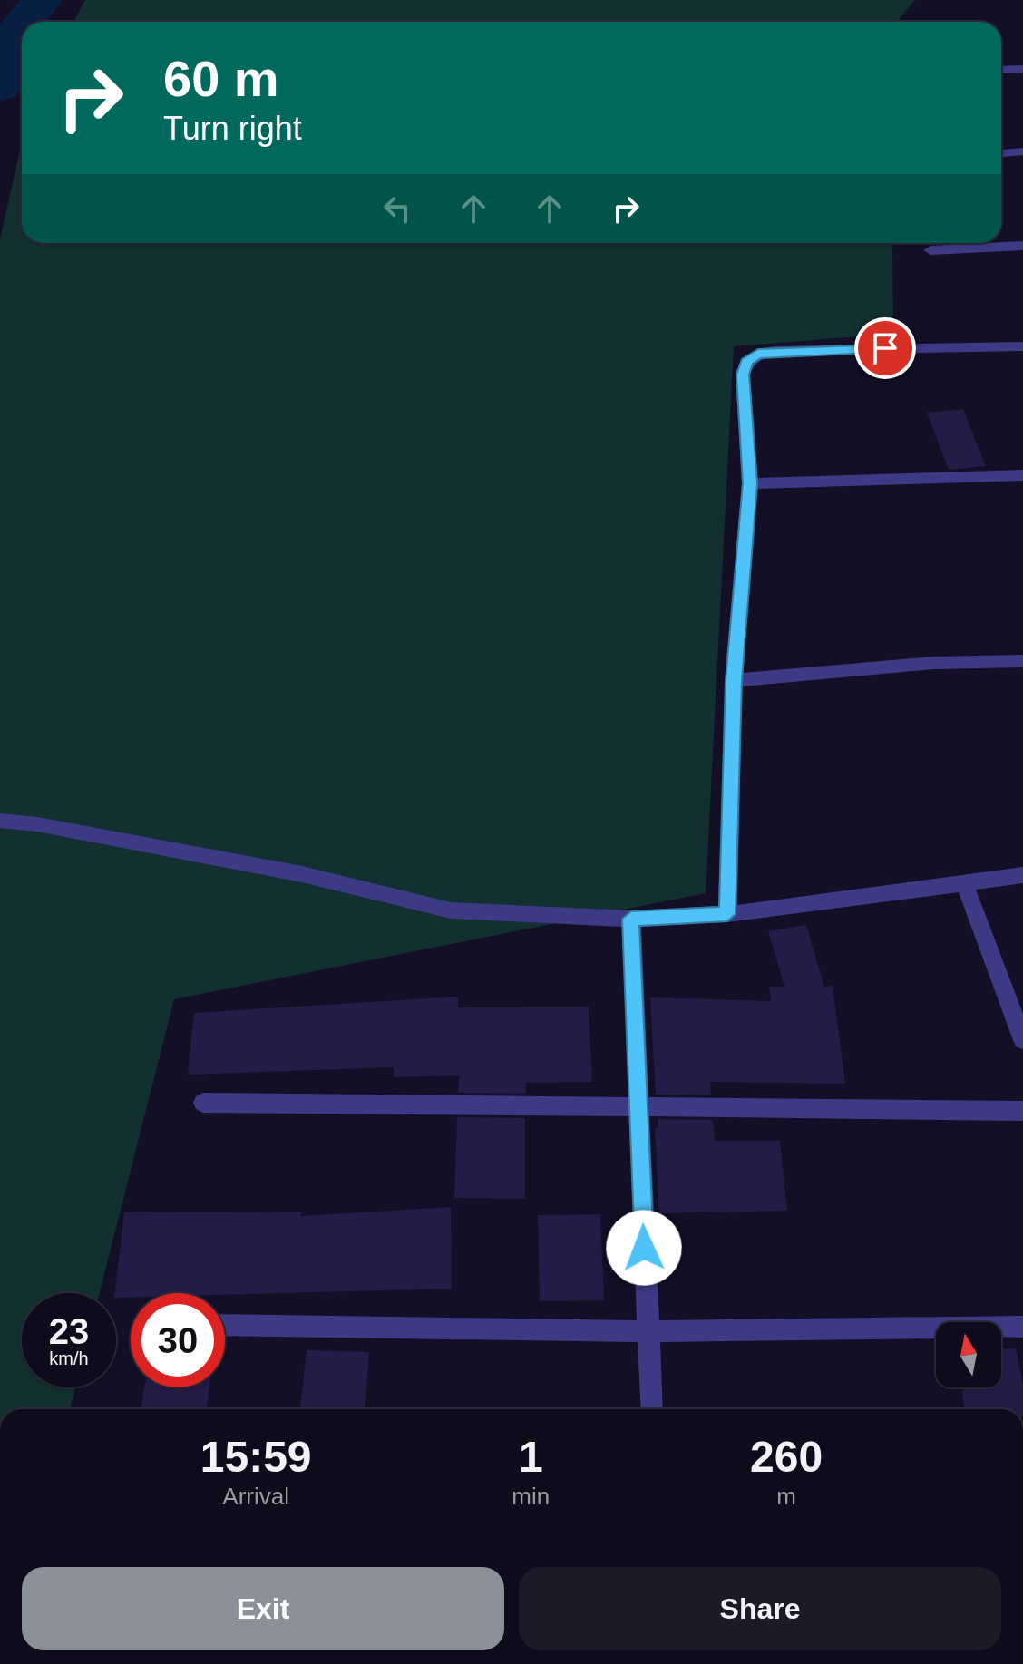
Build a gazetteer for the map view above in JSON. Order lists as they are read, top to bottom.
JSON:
{
  "north": "top",
  "page": {
    "turn": ["60 m", "Turn right"],
    "speed": "23 km/h",
    "limit": "30",
    "eta": [
      "15:59",
      "Arrival",
      "1",
      "min",
      "260",
      "m"
    ],
    "buttons": ["Exit", "Share"]
  }
}
